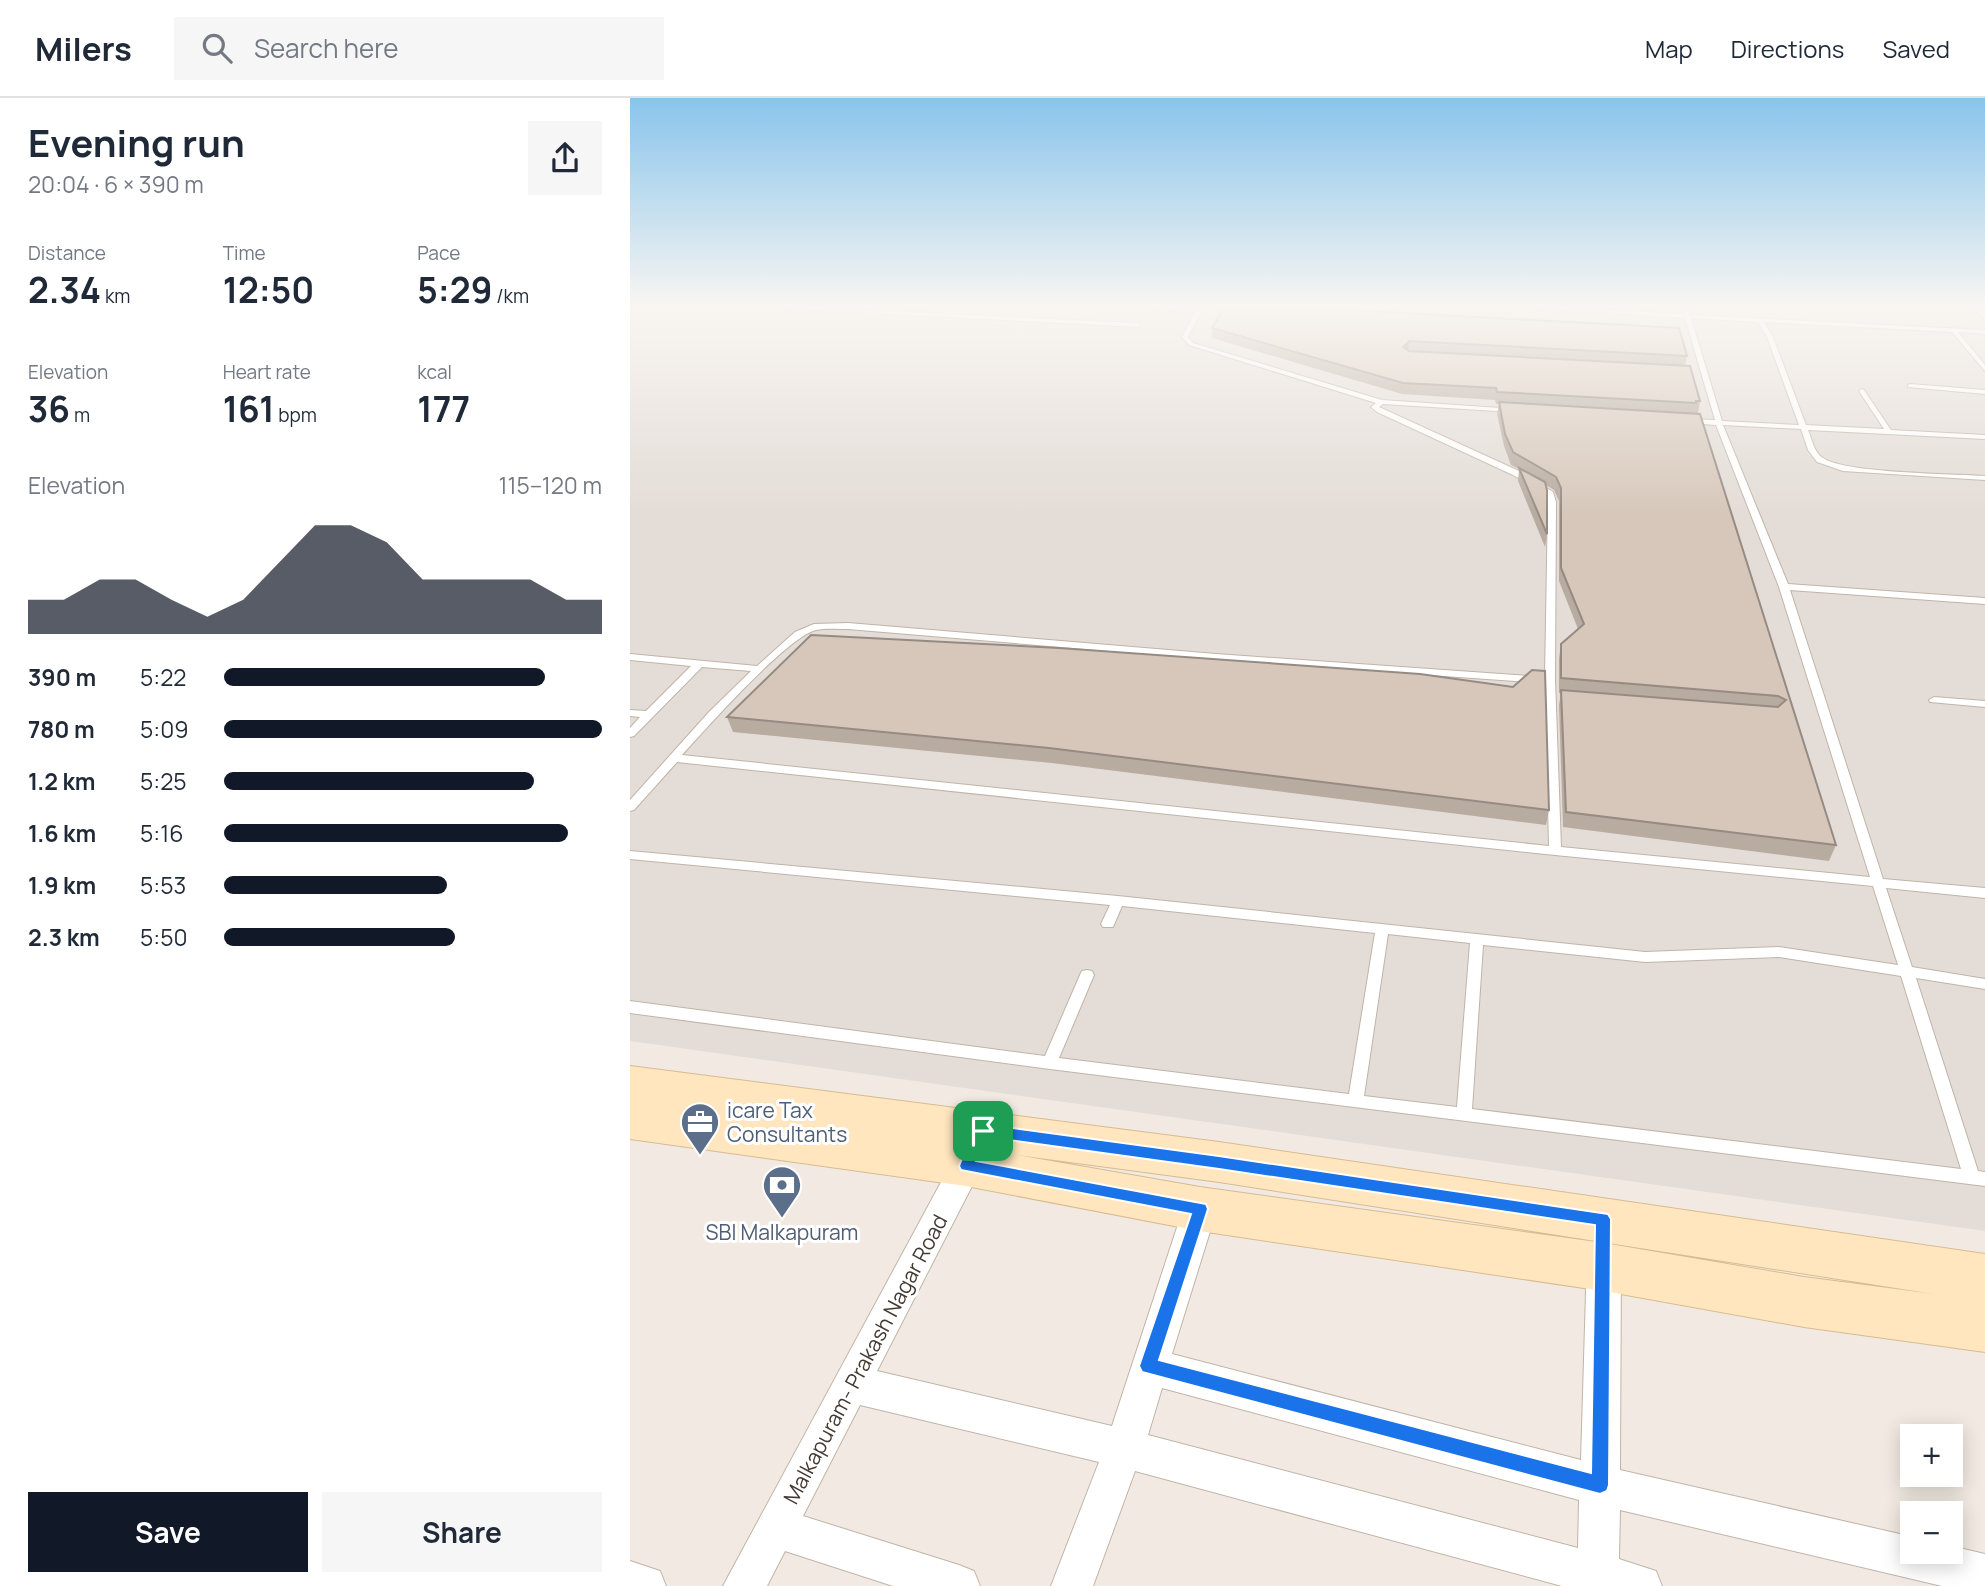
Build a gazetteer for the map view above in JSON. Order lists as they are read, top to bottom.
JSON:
{
  "streets": {
    "street": ["Malkapuram- Prakash Nagar Road"]
  },
  "places": {
    "office": ["icare Tax Consultants"],
    "bank": ["SBI Malkapuram"]
  },
  "page": {
    "header": "Milers",
    "search": "Search here",
    "nav": ["Map", "Directions", "Saved"],
    "heading": ["Evening run", "20:04 · 6 × 390 m"],
    "stats": [
      ["Distance", "2.34 km"],
      ["Time", "12:50"],
      ["Pace", "5:29 /km"],
      ["Elevation", "36 m"],
      ["Heart rate", "161 bpm"],
      ["kcal", "177"]
    ],
    "chart": ["Elevation", "115–120 m"],
    "list": [
      {
        "name": "390 m",
        "note": "5:22"
      },
      {
        "name": "780 m",
        "note": "5:09"
      },
      {
        "name": "1.2 km",
        "note": "5:25"
      },
      {
        "name": "1.6 km",
        "note": "5:16"
      },
      {
        "name": "1.9 km",
        "note": "5:53"
      },
      {
        "name": "2.3 km",
        "note": "5:50"
      }
    ],
    "map_buttons": ["+", "−"],
    "buttons": ["Save", "Share"]
  }
}
